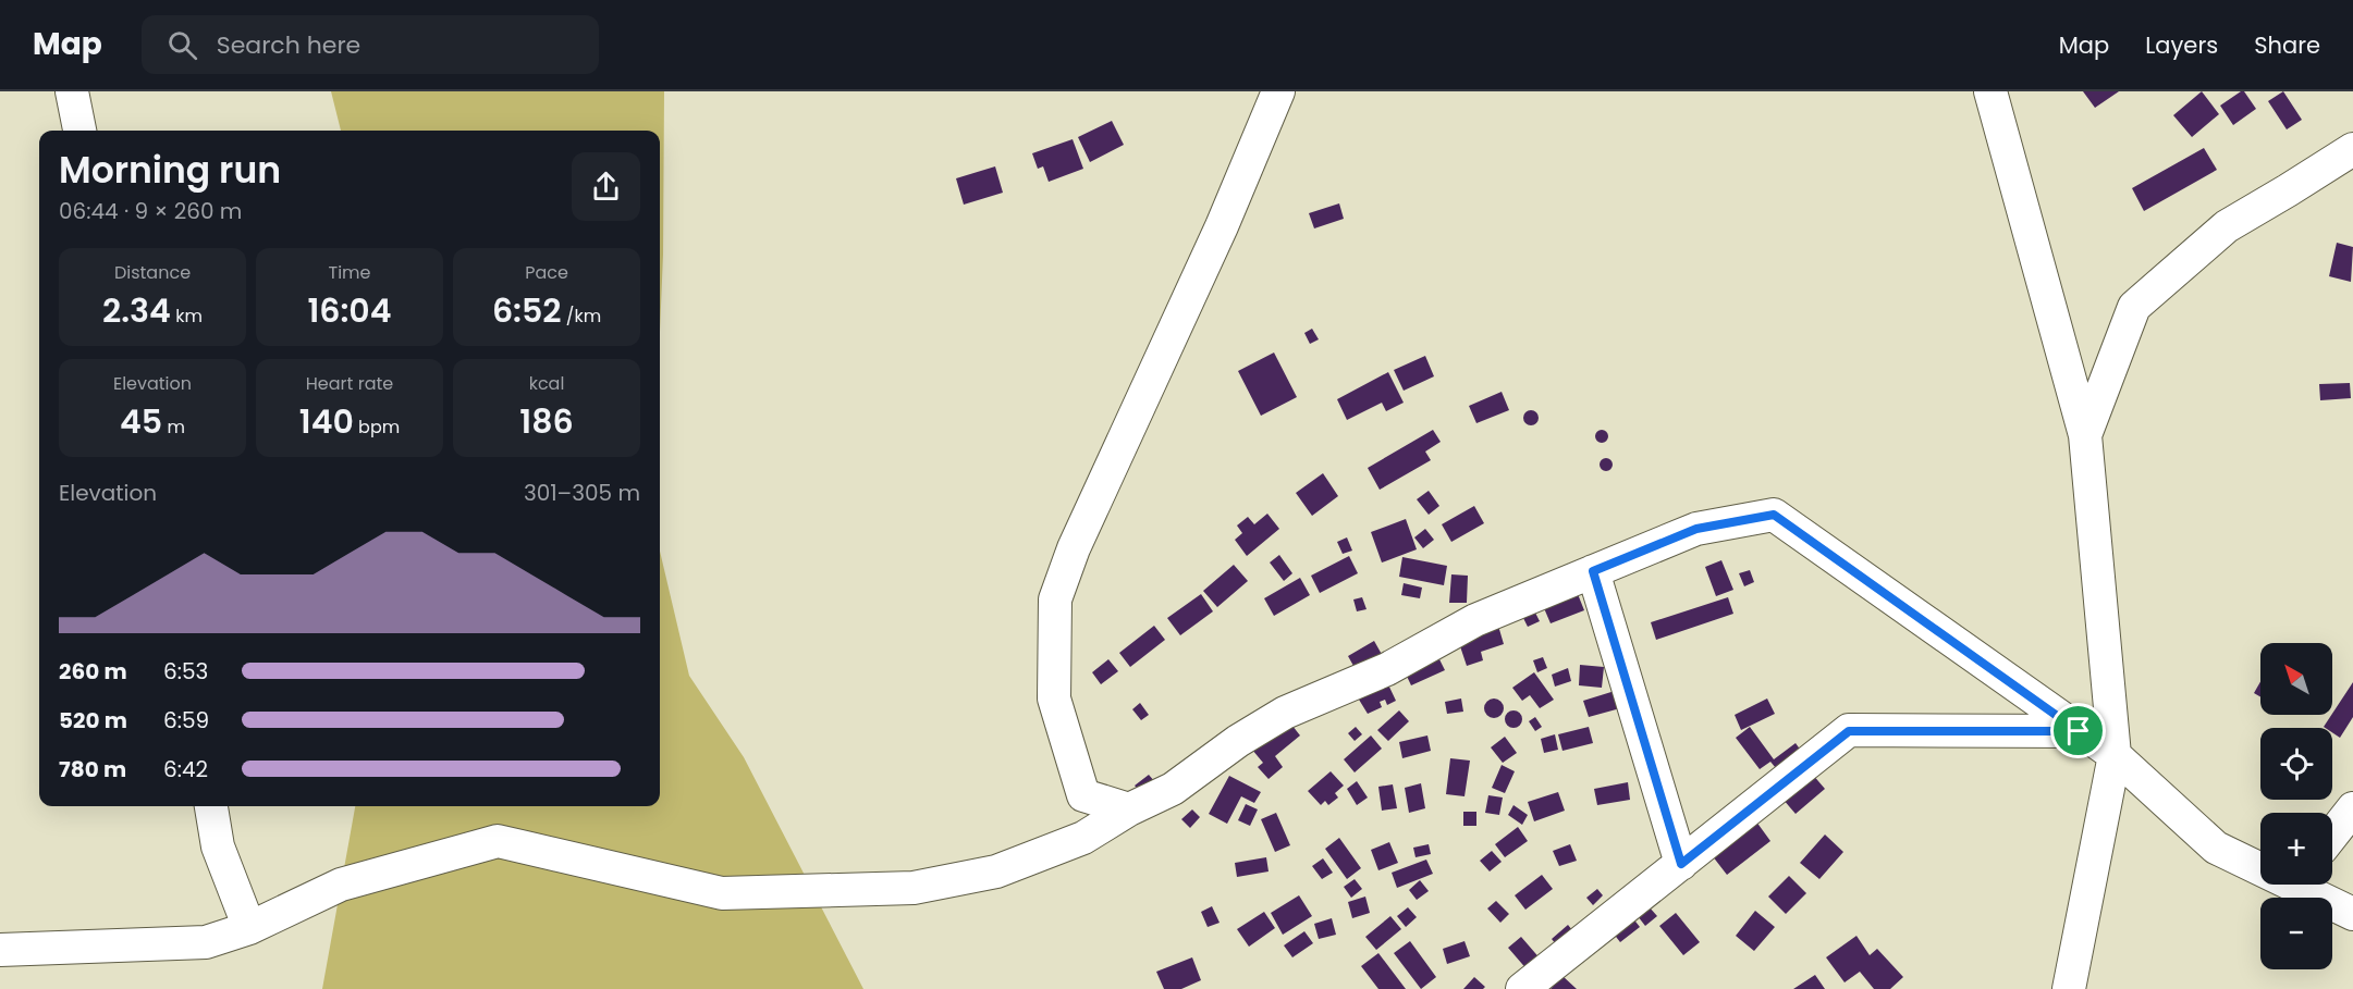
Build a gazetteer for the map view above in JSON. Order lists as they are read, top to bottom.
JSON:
{
  "north": "top left",
  "page": {
    "header": "Map",
    "search": "Search here",
    "nav": ["Map", "Layers", "Share"],
    "heading": ["Morning run", "06:44 · 9 × 260 m"],
    "stats": [
      ["Distance", "2.34 km"],
      ["Time", "16:04"],
      ["Pace", "6:52 /km"],
      ["Elevation", "45 m"],
      ["Heart rate", "140 bpm"],
      ["kcal", "186"]
    ],
    "chart": ["Elevation", "301–305 m"],
    "map_buttons": ["+", "−"],
    "list": [
      {
        "name": "260 m",
        "note": "6:53"
      },
      {
        "name": "520 m",
        "note": "6:59"
      },
      {
        "name": "780 m",
        "note": "6:42"
      }
    ]
  }
}
